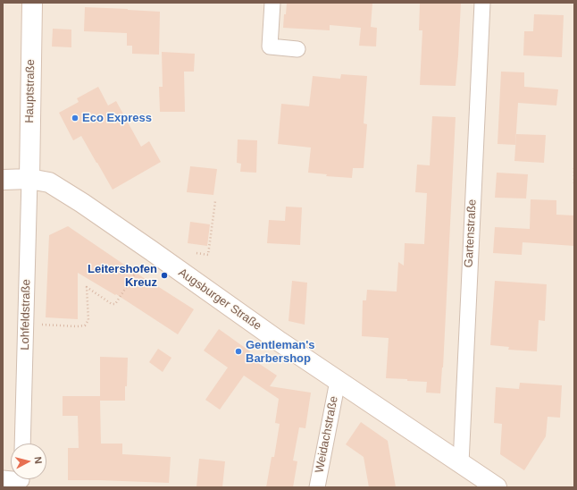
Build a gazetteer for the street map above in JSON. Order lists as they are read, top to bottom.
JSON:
{
  "streets": {
    "street": [
      "Hauptstraße",
      "Gartenstraße",
      "Augsburger Straße",
      "Lohfeldstraße",
      "Weidachstraße"
    ]
  },
  "crossings": [
    ["Hauptstraße", "Augsburger Straße"],
    ["Hauptstraße", "Lohfeldstraße"],
    ["Gartenstraße", "Augsburger Straße"],
    ["Augsburger Straße", "Lohfeldstraße"],
    ["Augsburger Straße", "Weidachstraße"]
  ],
  "places": ["Eco Express", "Leitershofen Kreuz", "Gentleman's Barbershop"],
  "north": "right"
}
